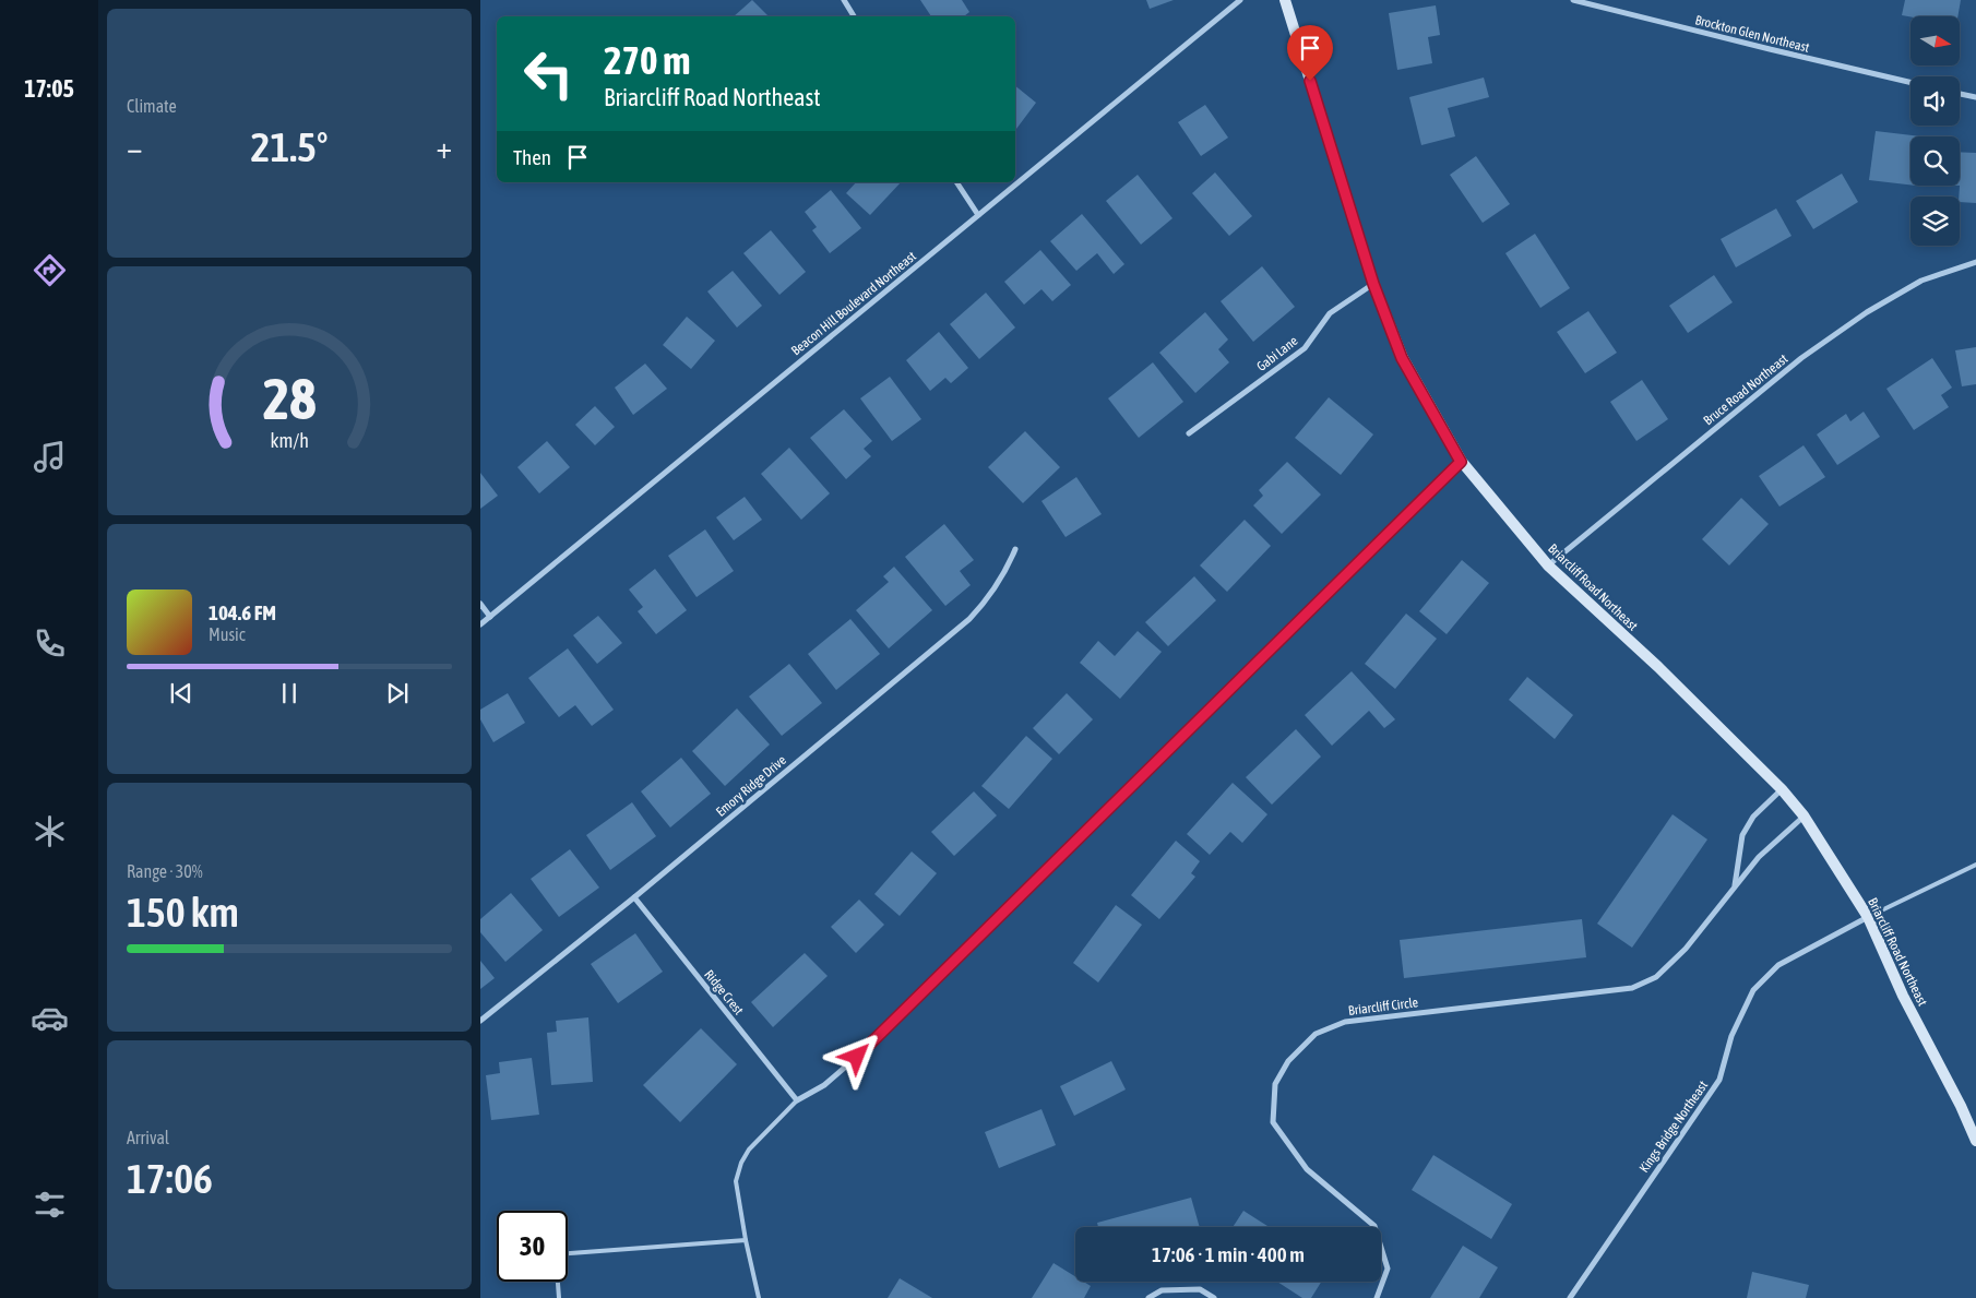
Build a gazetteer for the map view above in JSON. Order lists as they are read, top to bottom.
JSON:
{
  "streets": {
    "main road": ["Briarcliff Road Northeast"],
    "street": [
      "Brockton Glen Northeast",
      "Beacon Hill Boulevard Northeast",
      "Gabi Lane",
      "Bruce Road Northeast",
      "Emory Ridge Drive",
      "Ridge Crest",
      "Briarcliff Circle",
      "Kings Bridge Northeast"
    ]
  },
  "crossings": [
    ["Gabi Lane", "Briarcliff Road Northeast"],
    ["Bruce Road Northeast", "Briarcliff Road Northeast"],
    ["Briarcliff Road Northeast", "Briarcliff Circle"],
    ["Briarcliff Road Northeast", "Kings Bridge Northeast"],
    ["Emory Ridge Drive", "Ridge Crest"]
  ],
  "north": "right",
  "page": {
    "tabs": "17:05",
    "tile": [
      "Climate",
      ["Range · 30%", "150 km"],
      ["Arrival", "17:06"]
    ],
    "turn": ["270 m", "Briarcliff Road Northeast"],
    "heat": ["−", "21.5°", "+"],
    "then": "Then",
    "song": ["104.6 FM", "Music"],
    "limit": "30",
    "trip": "17:06 · 1 min · 400 m",
    "gauge": ["28", "km/h"]
  }
}
